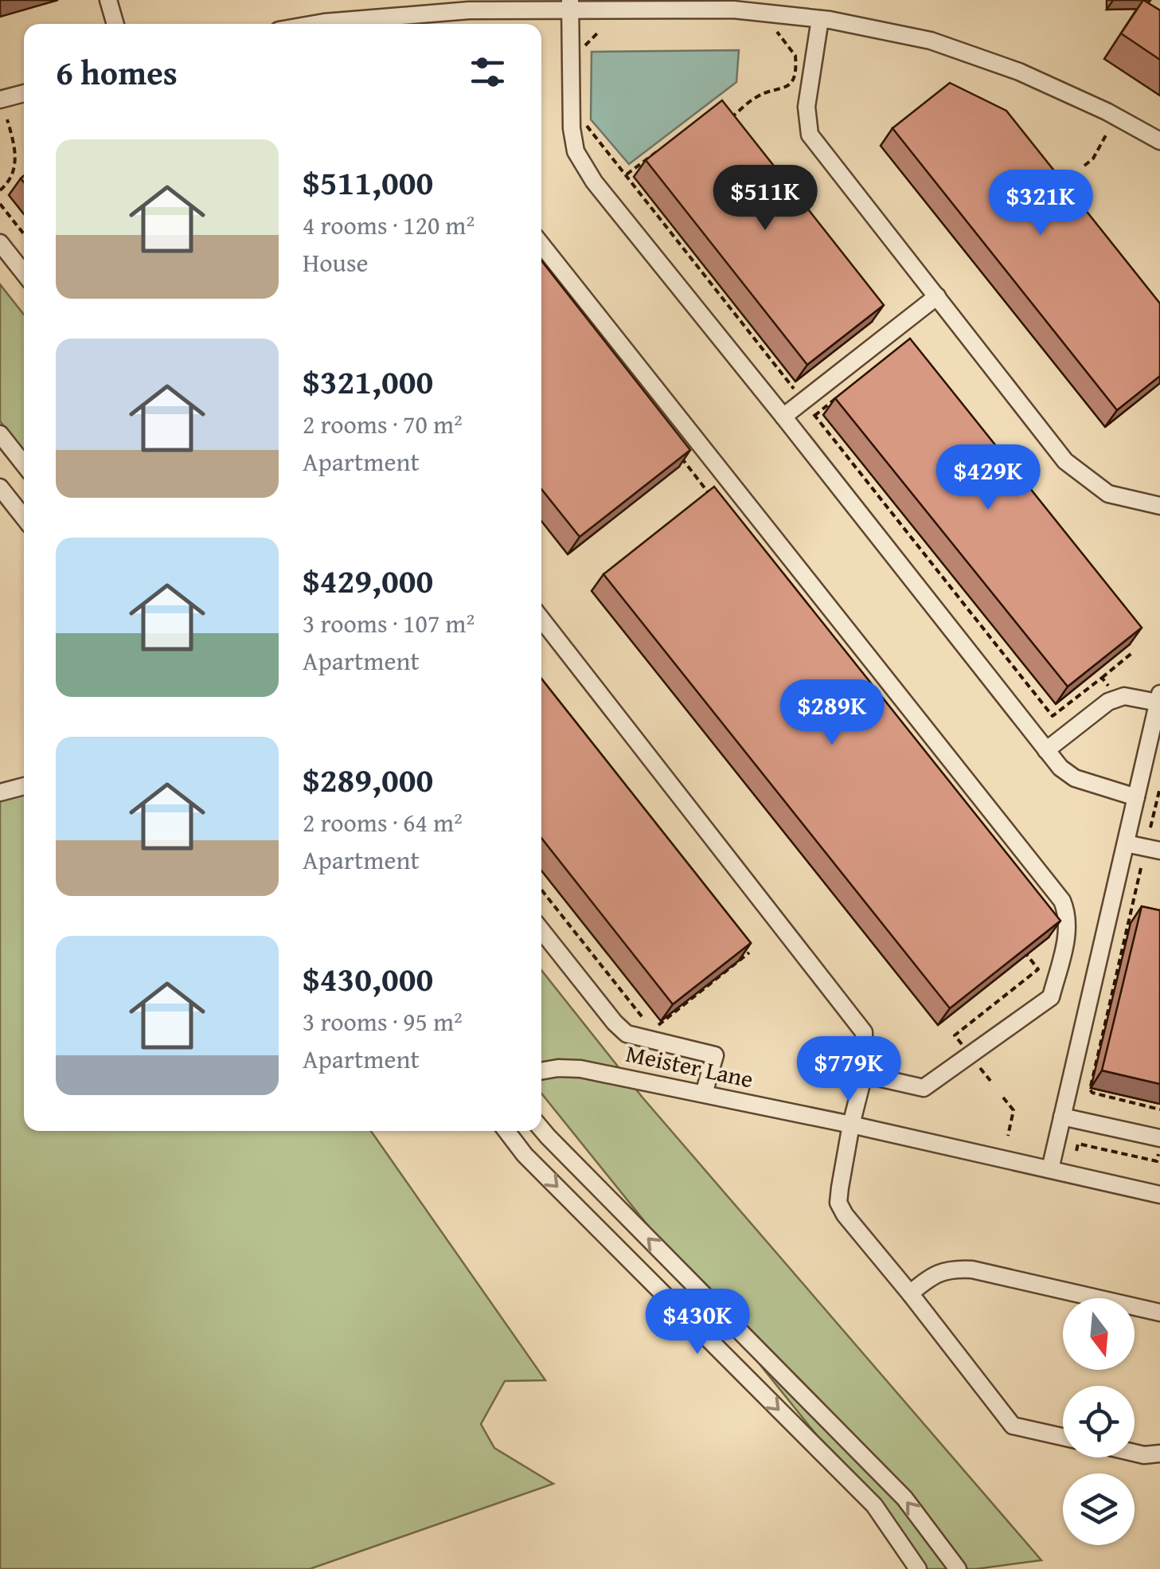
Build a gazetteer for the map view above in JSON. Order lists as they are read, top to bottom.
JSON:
{
  "streets": {
    "street": ["Meister Lane"]
  },
  "north": "bottom",
  "page": {
    "heading": "6 homes",
    "list": [
      {
        "name": "$511,000",
        "note": "4 rooms · 120 m² · House"
      },
      {
        "name": "$321,000",
        "note": "2 rooms · 70 m² · Apartment"
      },
      {
        "name": "$429,000",
        "note": "3 rooms · 107 m² · Apartment"
      },
      {
        "name": "$289,000",
        "note": "2 rooms · 64 m² · Apartment"
      },
      {
        "name": "$430,000",
        "note": "3 rooms · 95 m² · Apartment"
      }
    ],
    "price": [
      "$511K",
      "$321K",
      "$429K",
      "$289K",
      "$779K",
      "$430K"
    ]
  }
}
